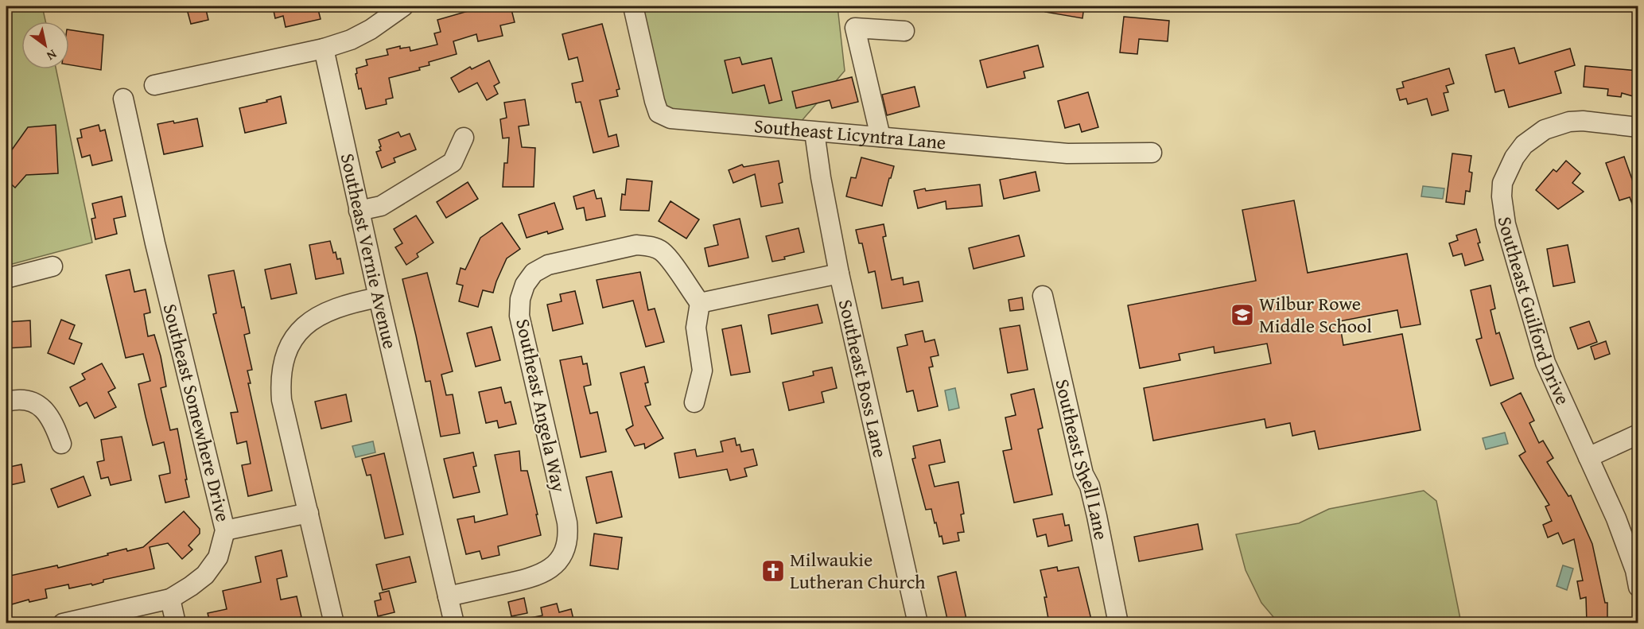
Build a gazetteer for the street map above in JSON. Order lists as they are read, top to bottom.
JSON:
{
  "streets": {
    "street": [
      "Southeast Licyntra Lane",
      "Southeast Vernie Avenue",
      "Southeast Guilford Drive",
      "Southeast Boss Lane",
      "Southeast Angela Way",
      "Southeast Somewhere Drive",
      "Southeast Shell Lane"
    ]
  },
  "crossings": [
    ["Southeast Licyntra Lane", "Southeast Boss Lane"],
    ["Southeast Vernie Avenue", "Southeast Angela Way"]
  ],
  "places": {
    "school or university": ["Wilbur Rowe Middle School"],
    "church": ["Milwaukie Lutheran Church"]
  },
  "north": "bottom right"
}
